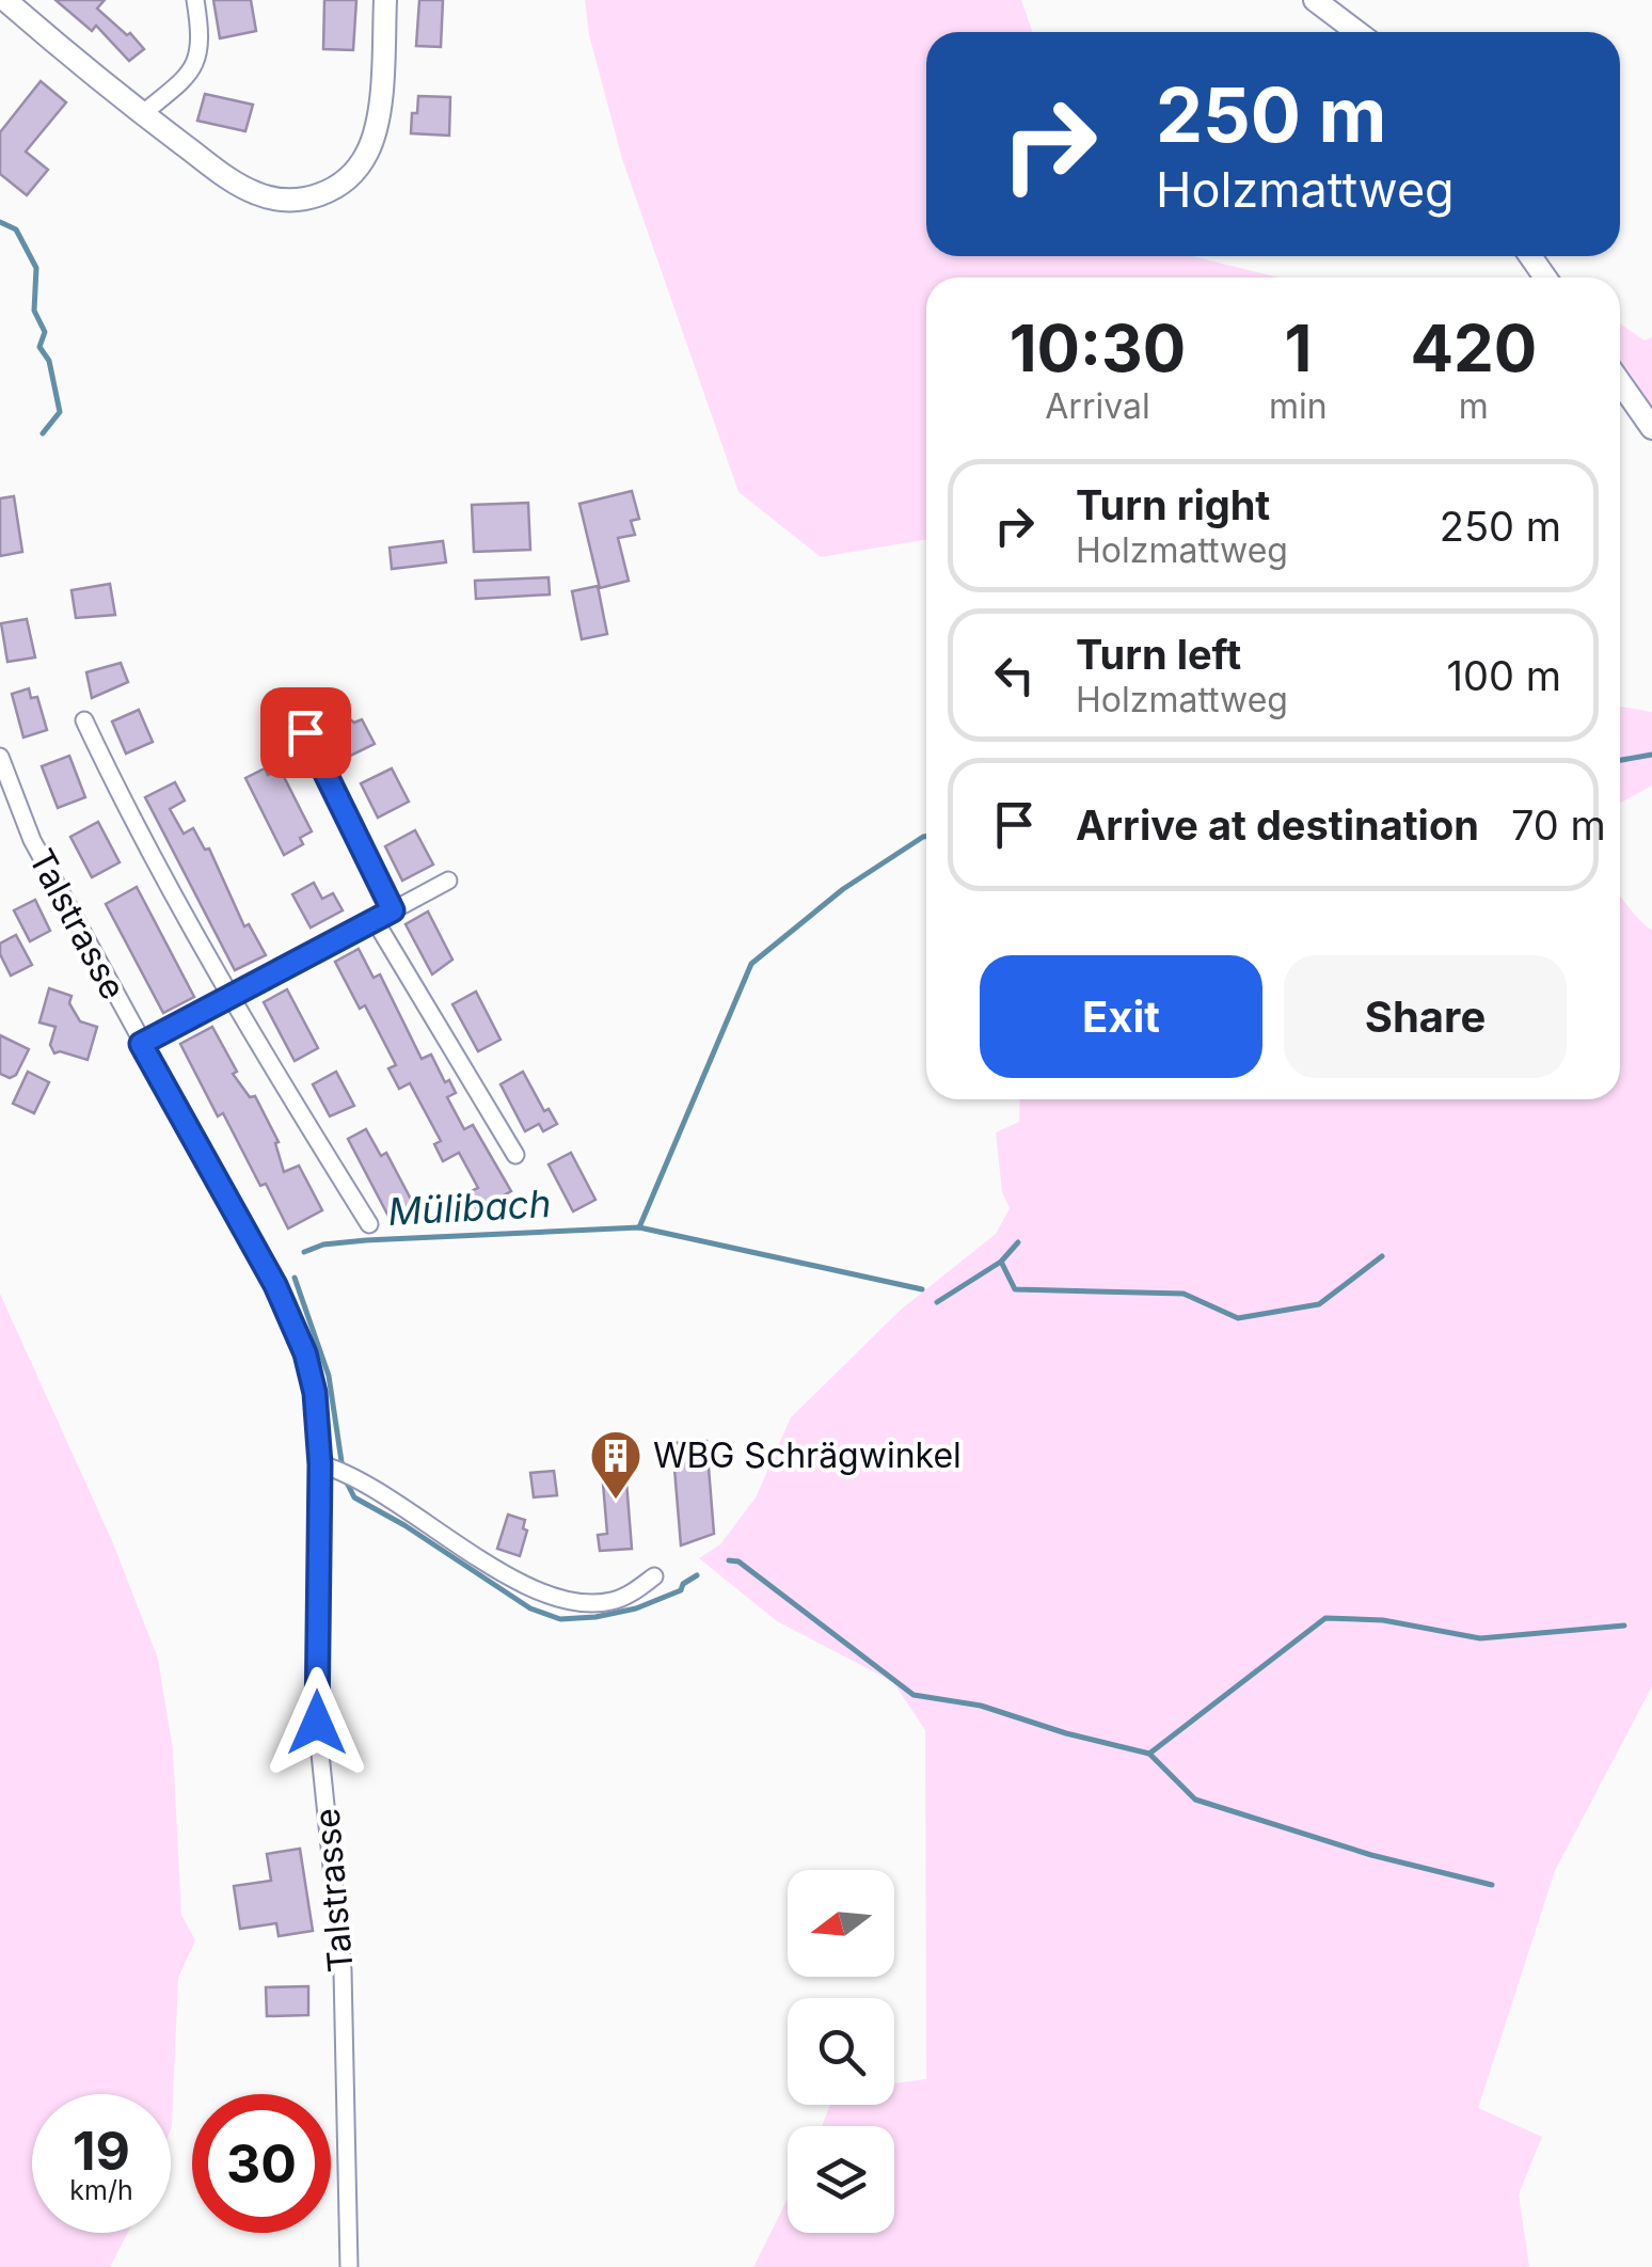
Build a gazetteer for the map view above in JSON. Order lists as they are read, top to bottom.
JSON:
{
  "streets": {
    "street": ["Talstrasse"]
  },
  "water": ["Mülibach"],
  "places": {
    "building": ["WBG Schrägwinkel"]
  },
  "north": "left",
  "page": {
    "turn": ["250 m", "Holzmattweg"],
    "eta": [
      "10:30",
      "Arrival",
      "1",
      "min",
      "420",
      "m"
    ],
    "list": [
      {
        "name": "Turn right",
        "note": "Holzmattweg",
        "value": "250 m"
      },
      {
        "name": "Turn left",
        "note": "Holzmattweg",
        "value": "100 m"
      },
      {
        "name": "Arrive at destination",
        "value": "70 m"
      }
    ],
    "buttons": ["Exit", "Share"],
    "speed": "19 km/h",
    "limit": "30"
  }
}
